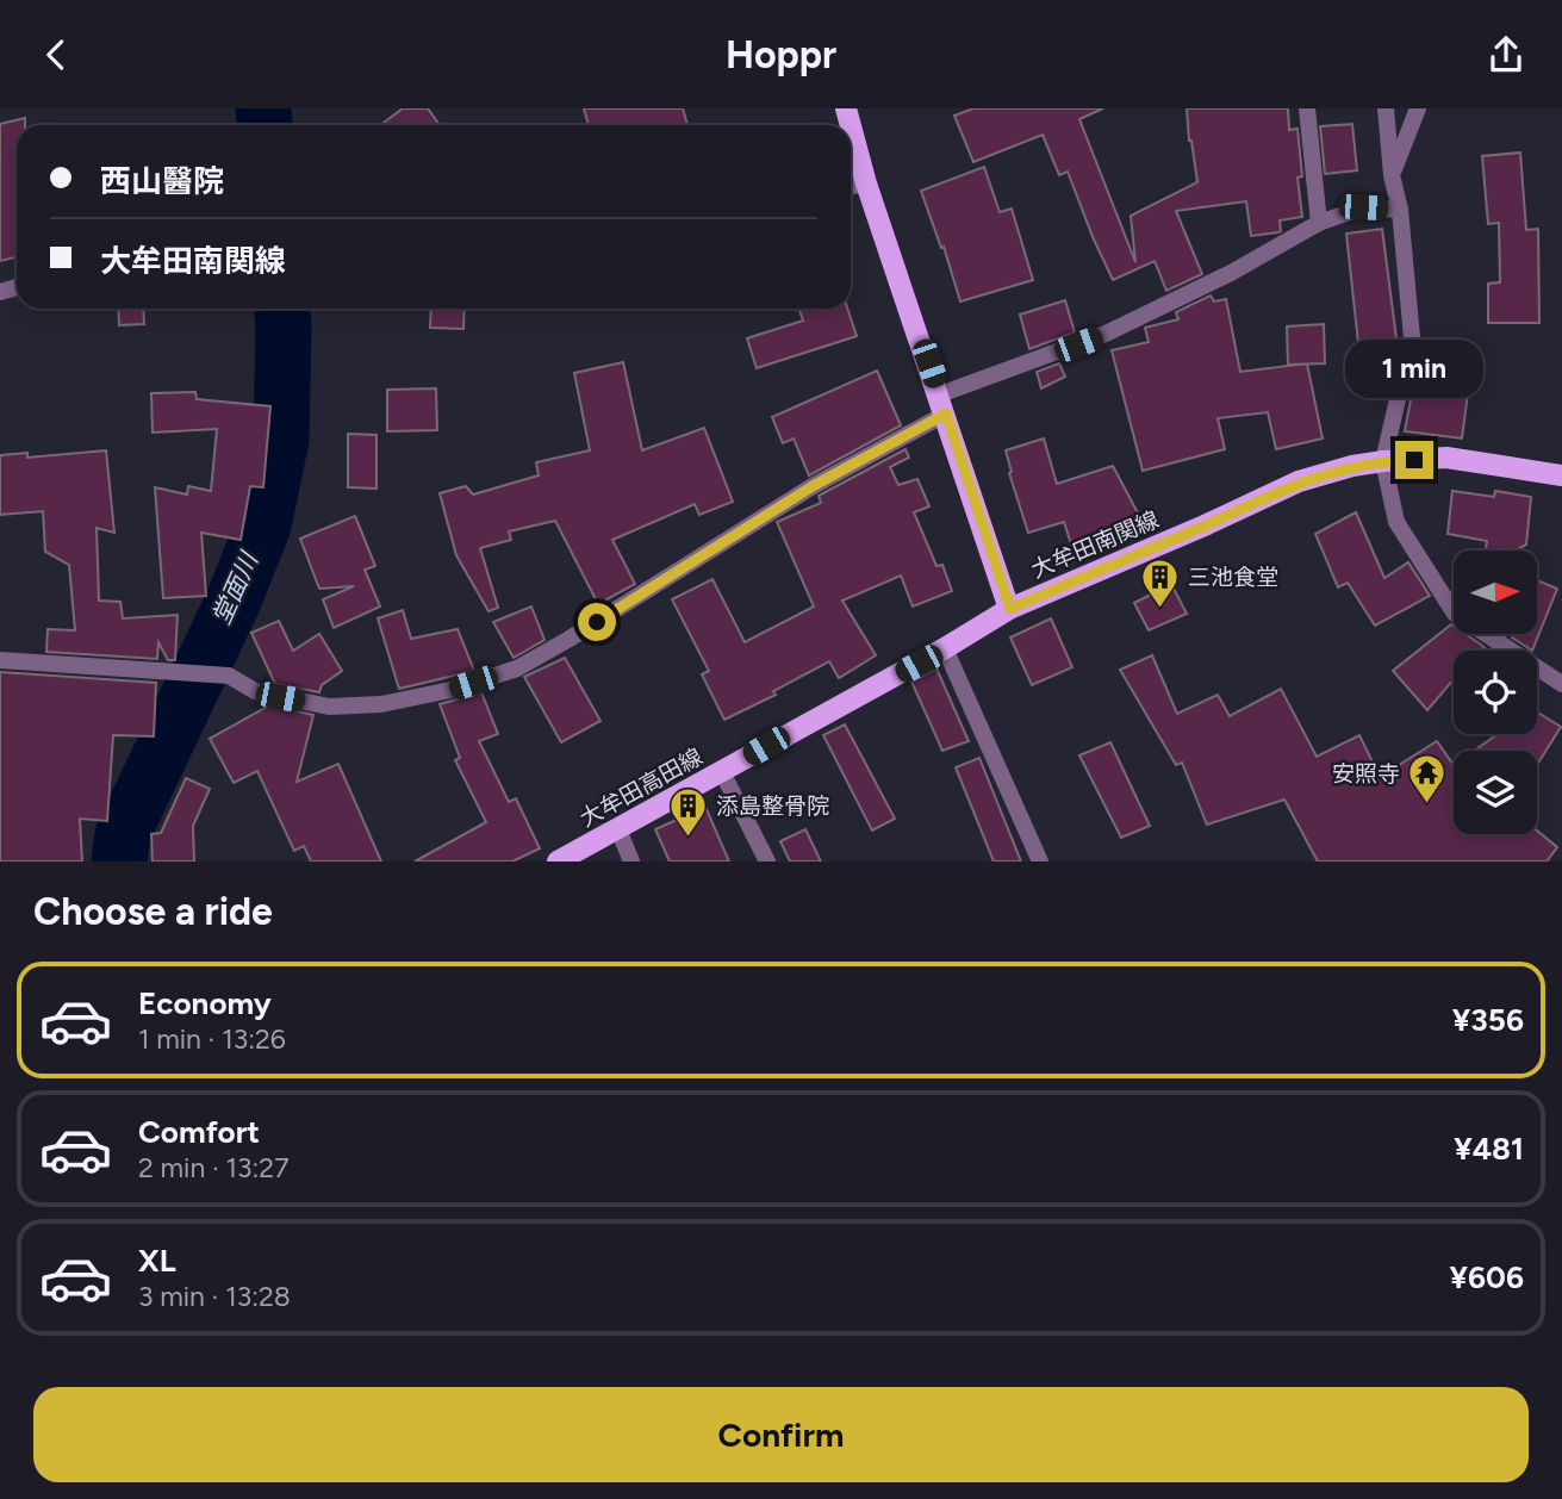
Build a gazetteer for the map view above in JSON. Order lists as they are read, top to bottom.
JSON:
{
  "streets": {
    "main road": ["大牟田南関線", "大牟田高田線"]
  },
  "crossings": [
    ["大牟田南関線", "大牟田高田線"]
  ],
  "water": ["堂面川"],
  "places": {
    "building": ["三池食堂", "添島整骨院"],
    "temple": ["安照寺"]
  },
  "north": "right",
  "page": {
    "header": "Hoppr",
    "banner": ["西山醫院", "大牟田南関線"],
    "bubble": "1 min",
    "heading": "Choose a ride",
    "list": [
      {
        "name": "Economy",
        "note": "1 min · 13:26",
        "value": "¥356"
      },
      {
        "name": "Comfort",
        "note": "2 min · 13:27",
        "value": "¥481"
      },
      {
        "name": "XL",
        "note": "3 min · 13:28",
        "value": "¥606"
      }
    ],
    "buttons": "Confirm"
  }
}
